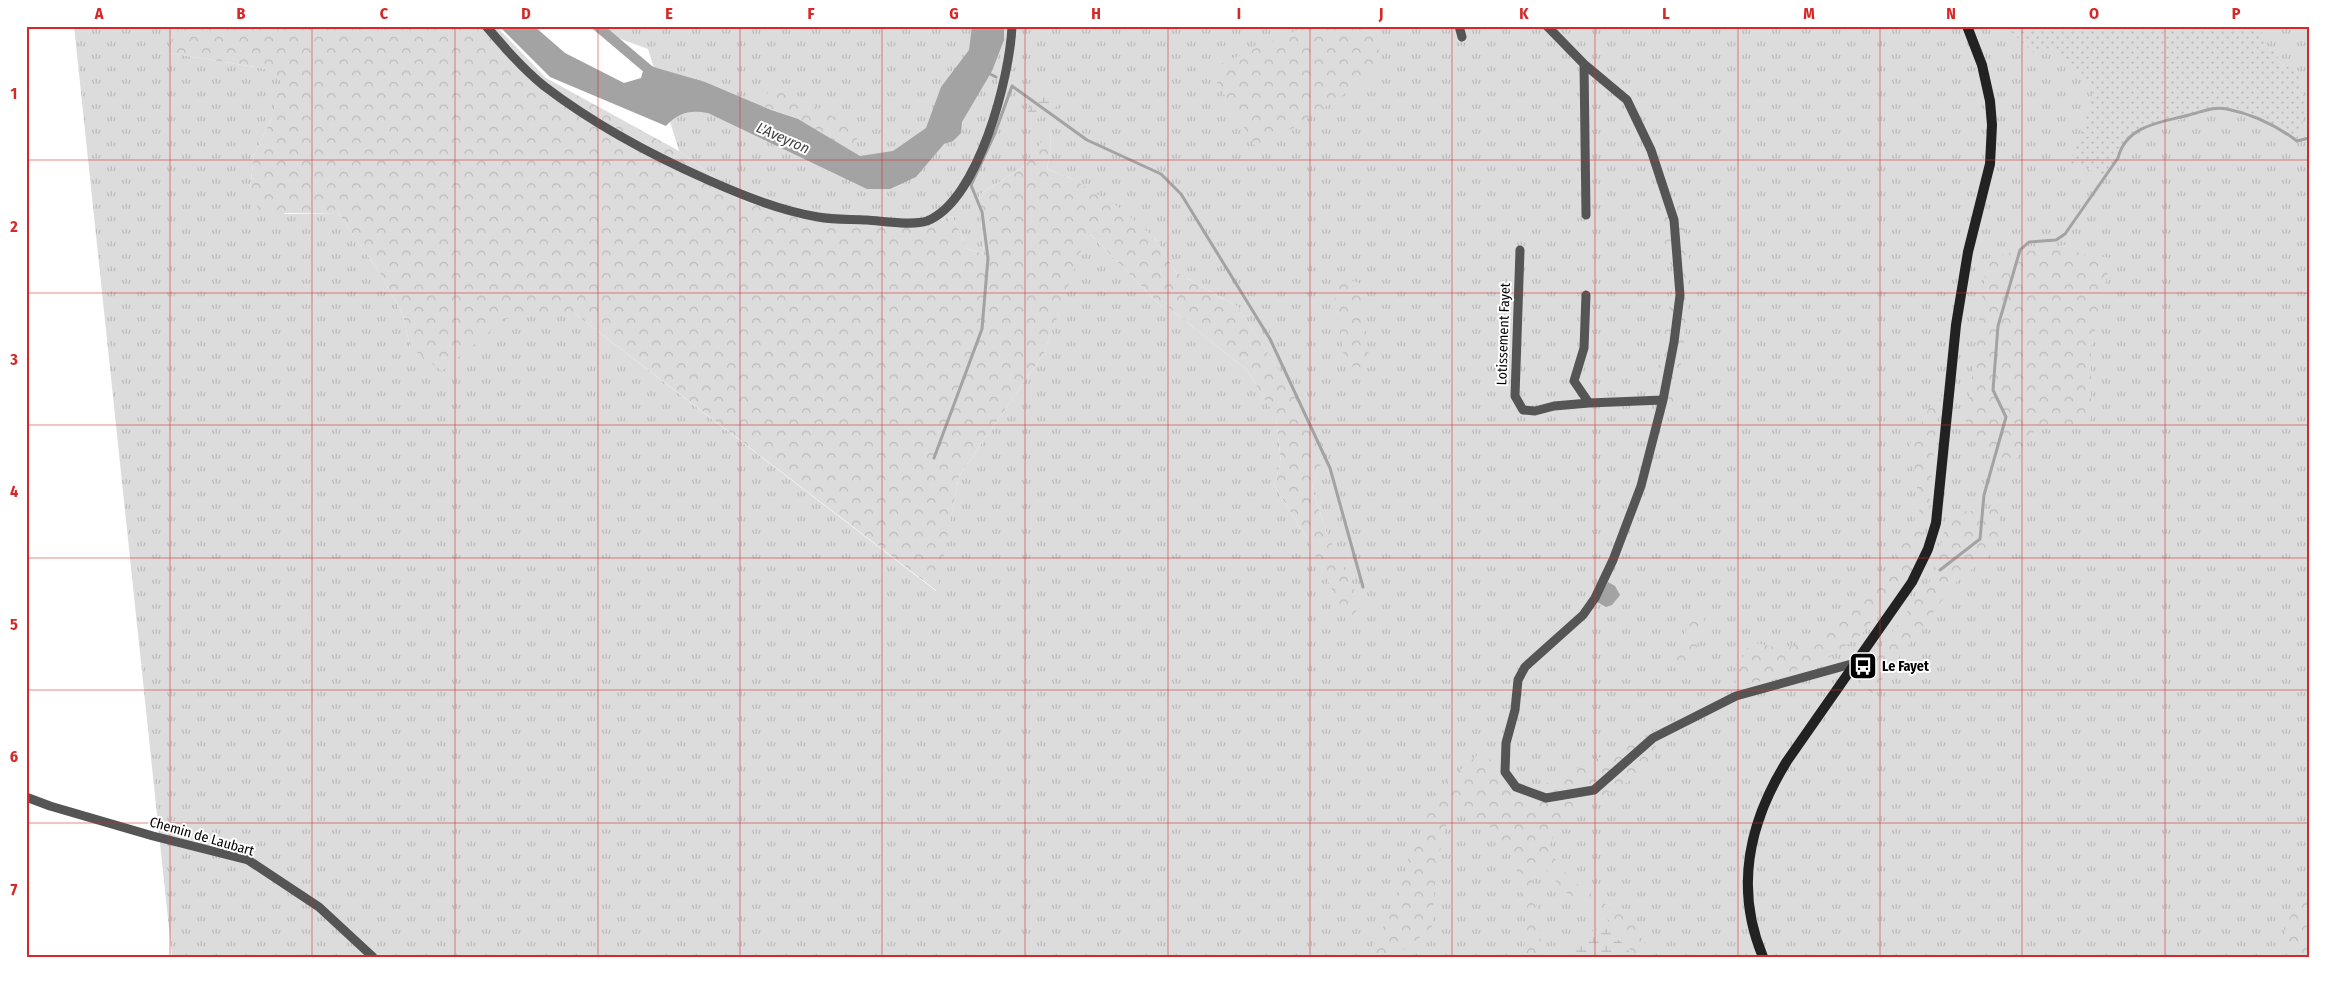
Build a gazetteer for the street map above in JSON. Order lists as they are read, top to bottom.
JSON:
{
  "streets": {
    "street": ["Lotissement Fayet", "Chemin de Laubart"]
  },
  "water": ["L'Aveyron"],
  "places": {
    "bus stop": ["Le Fayet"]
  },
  "grid": {
    "columns": [
      "A",
      "B",
      "C",
      "D",
      "E",
      "F",
      "G",
      "H",
      "I",
      "J",
      "K",
      "L",
      "M",
      "N",
      "O",
      "P"
    ],
    "rows": [
      "1",
      "2",
      "3",
      "4",
      "5",
      "6",
      "7"
    ]
  }
}
